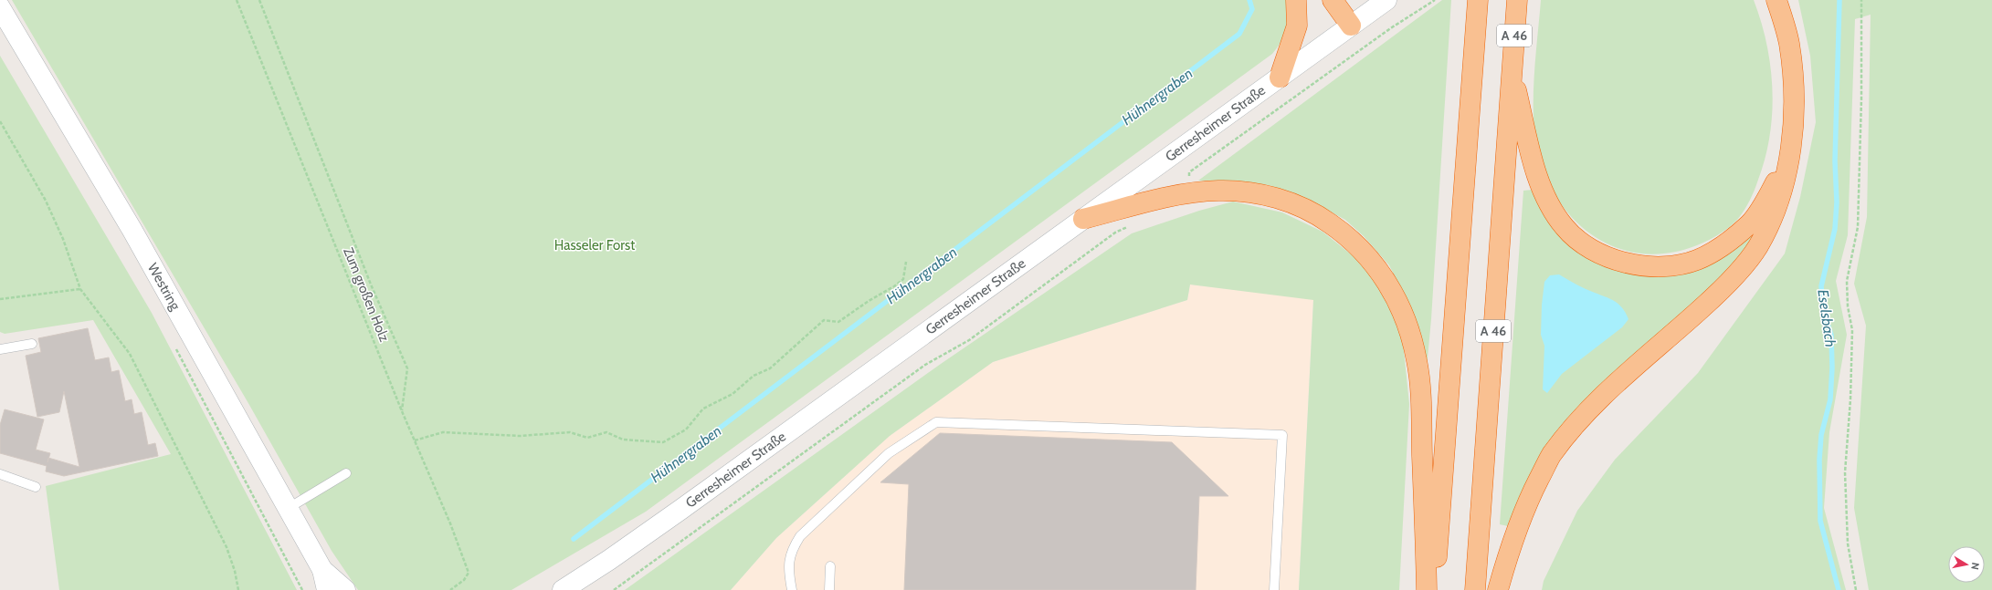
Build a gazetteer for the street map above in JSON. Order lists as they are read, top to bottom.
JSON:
{
  "streets": {
    "highway": ["A 46"],
    "main road": ["Gerresheimer Straße", "Westring"],
    "path": ["Zum großen Holz"]
  },
  "water": ["Hühnergraben", "Eselsbach"],
  "parks": ["Hasseler Forst"],
  "north": "right"
}
